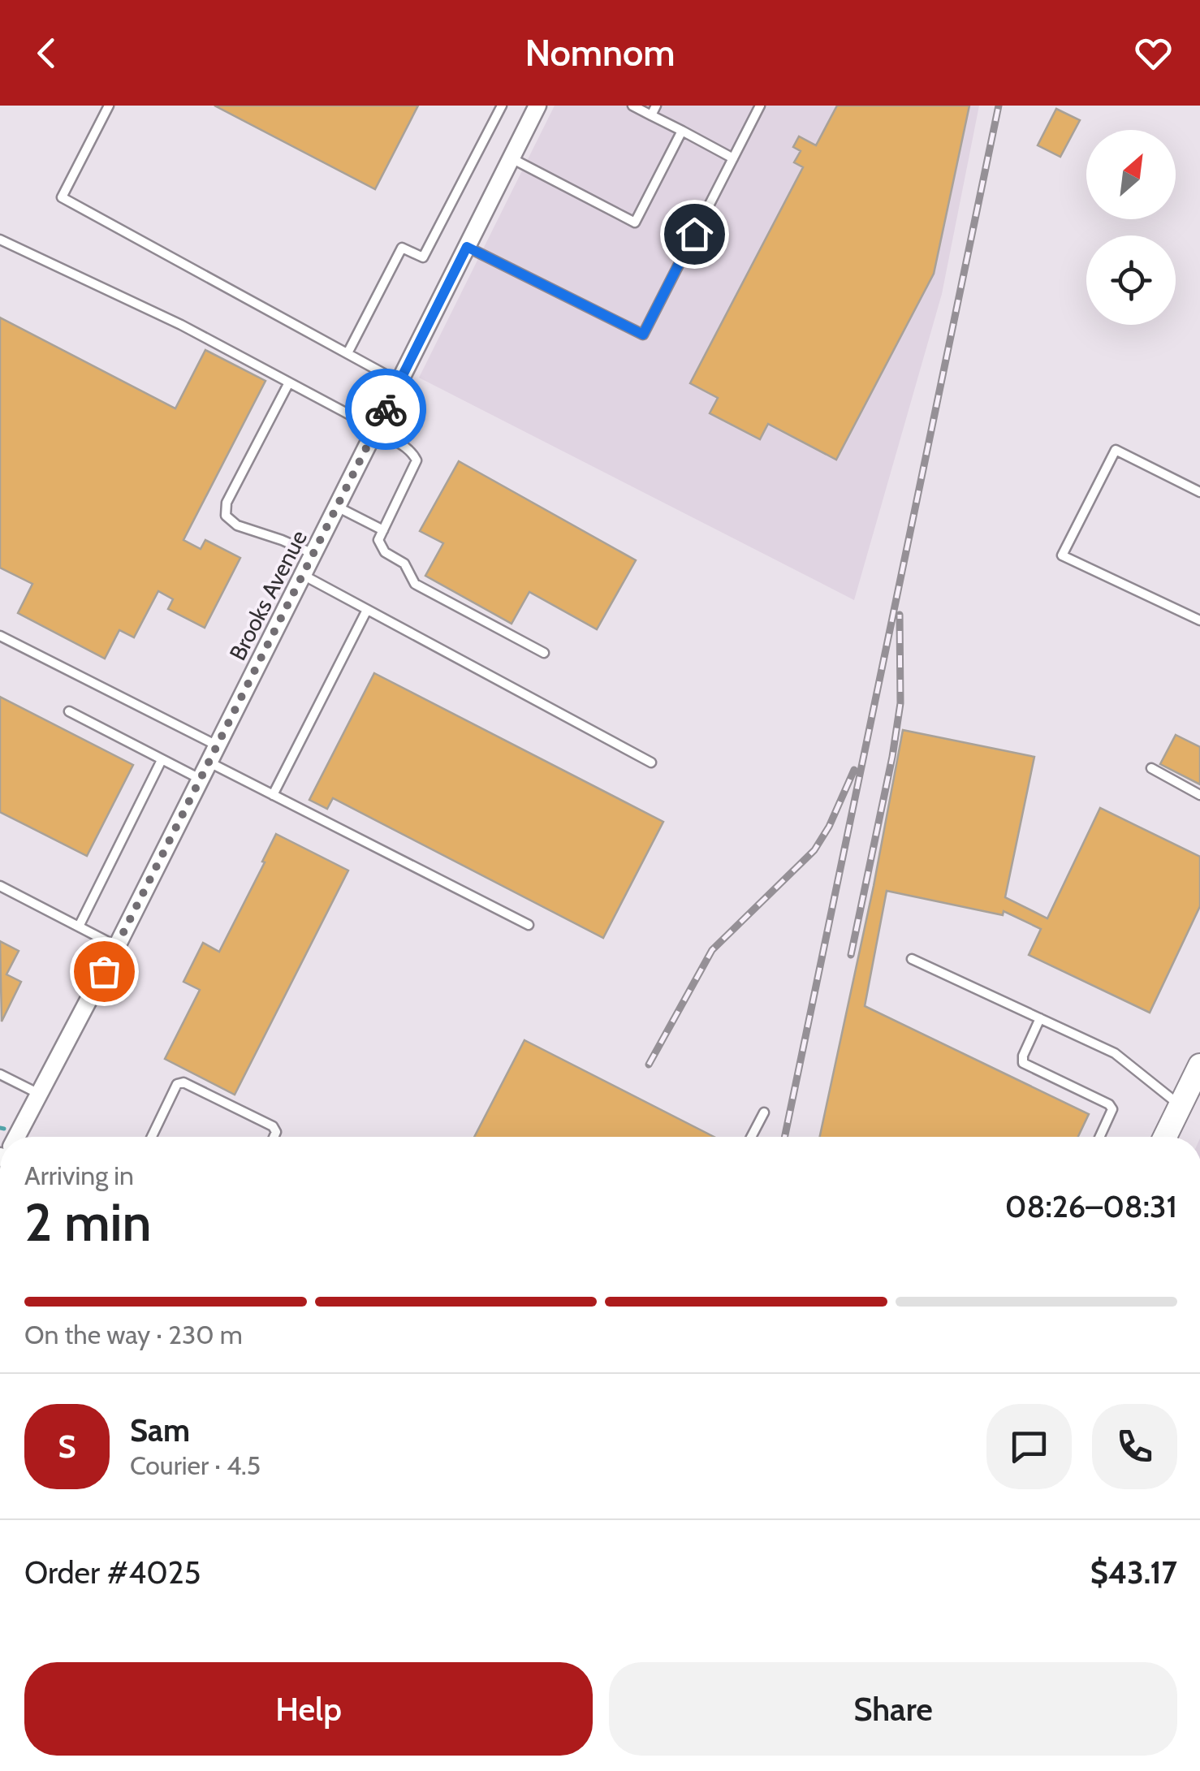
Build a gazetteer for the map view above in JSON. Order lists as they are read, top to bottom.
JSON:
{
  "streets": {
    "street": ["Brooks Avenue"]
  },
  "north": "top right",
  "page": {
    "header": "Nomnom",
    "heading": ["2 min", "Arriving in", "08:26–08:31"],
    "panel": [
      "Sam",
      "Courier · 4.5",
      "Order #4025",
      "$43.17"
    ],
    "bar": "On the way · 230 m",
    "round": "S",
    "buttons": ["Help", "Share"]
  }
}
